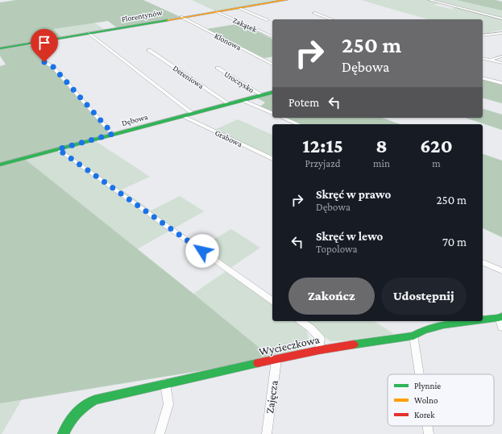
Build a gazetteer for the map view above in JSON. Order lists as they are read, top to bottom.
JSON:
{
  "streets": {
    "street": [
      "Florentynów",
      "Zakątek",
      "Klonowa",
      "Dereniowa",
      "Uroczysko",
      "Dębowa",
      "Grabowa",
      "Wycieczkowa",
      "Zajęcza"
    ]
  },
  "crossings": [
    ["Florentynów", "Zakątek"],
    ["Florentynów", "Klonowa"],
    ["Dereniowa", "Dębowa"],
    ["Uroczysko", "Dębowa"],
    ["Dębowa", "Grabowa"],
    ["Wycieczkowa", "Zajęcza"]
  ],
  "legend": ["Płynnie", "Wolno", "Korek"],
  "page": {
    "turn": ["250 m", "Dębowa"],
    "then": "Potem",
    "eta": [
      "12:15",
      "Przyjazd",
      "8",
      "min",
      "620",
      "m"
    ],
    "list": [
      {
        "name": "Skręć w prawo",
        "note": "Dębowa",
        "value": "250 m"
      },
      {
        "name": "Skręć w lewo",
        "note": "Topolowa",
        "value": "70 m"
      }
    ],
    "buttons": ["Zakończ", "Udostępnij"]
  }
}
